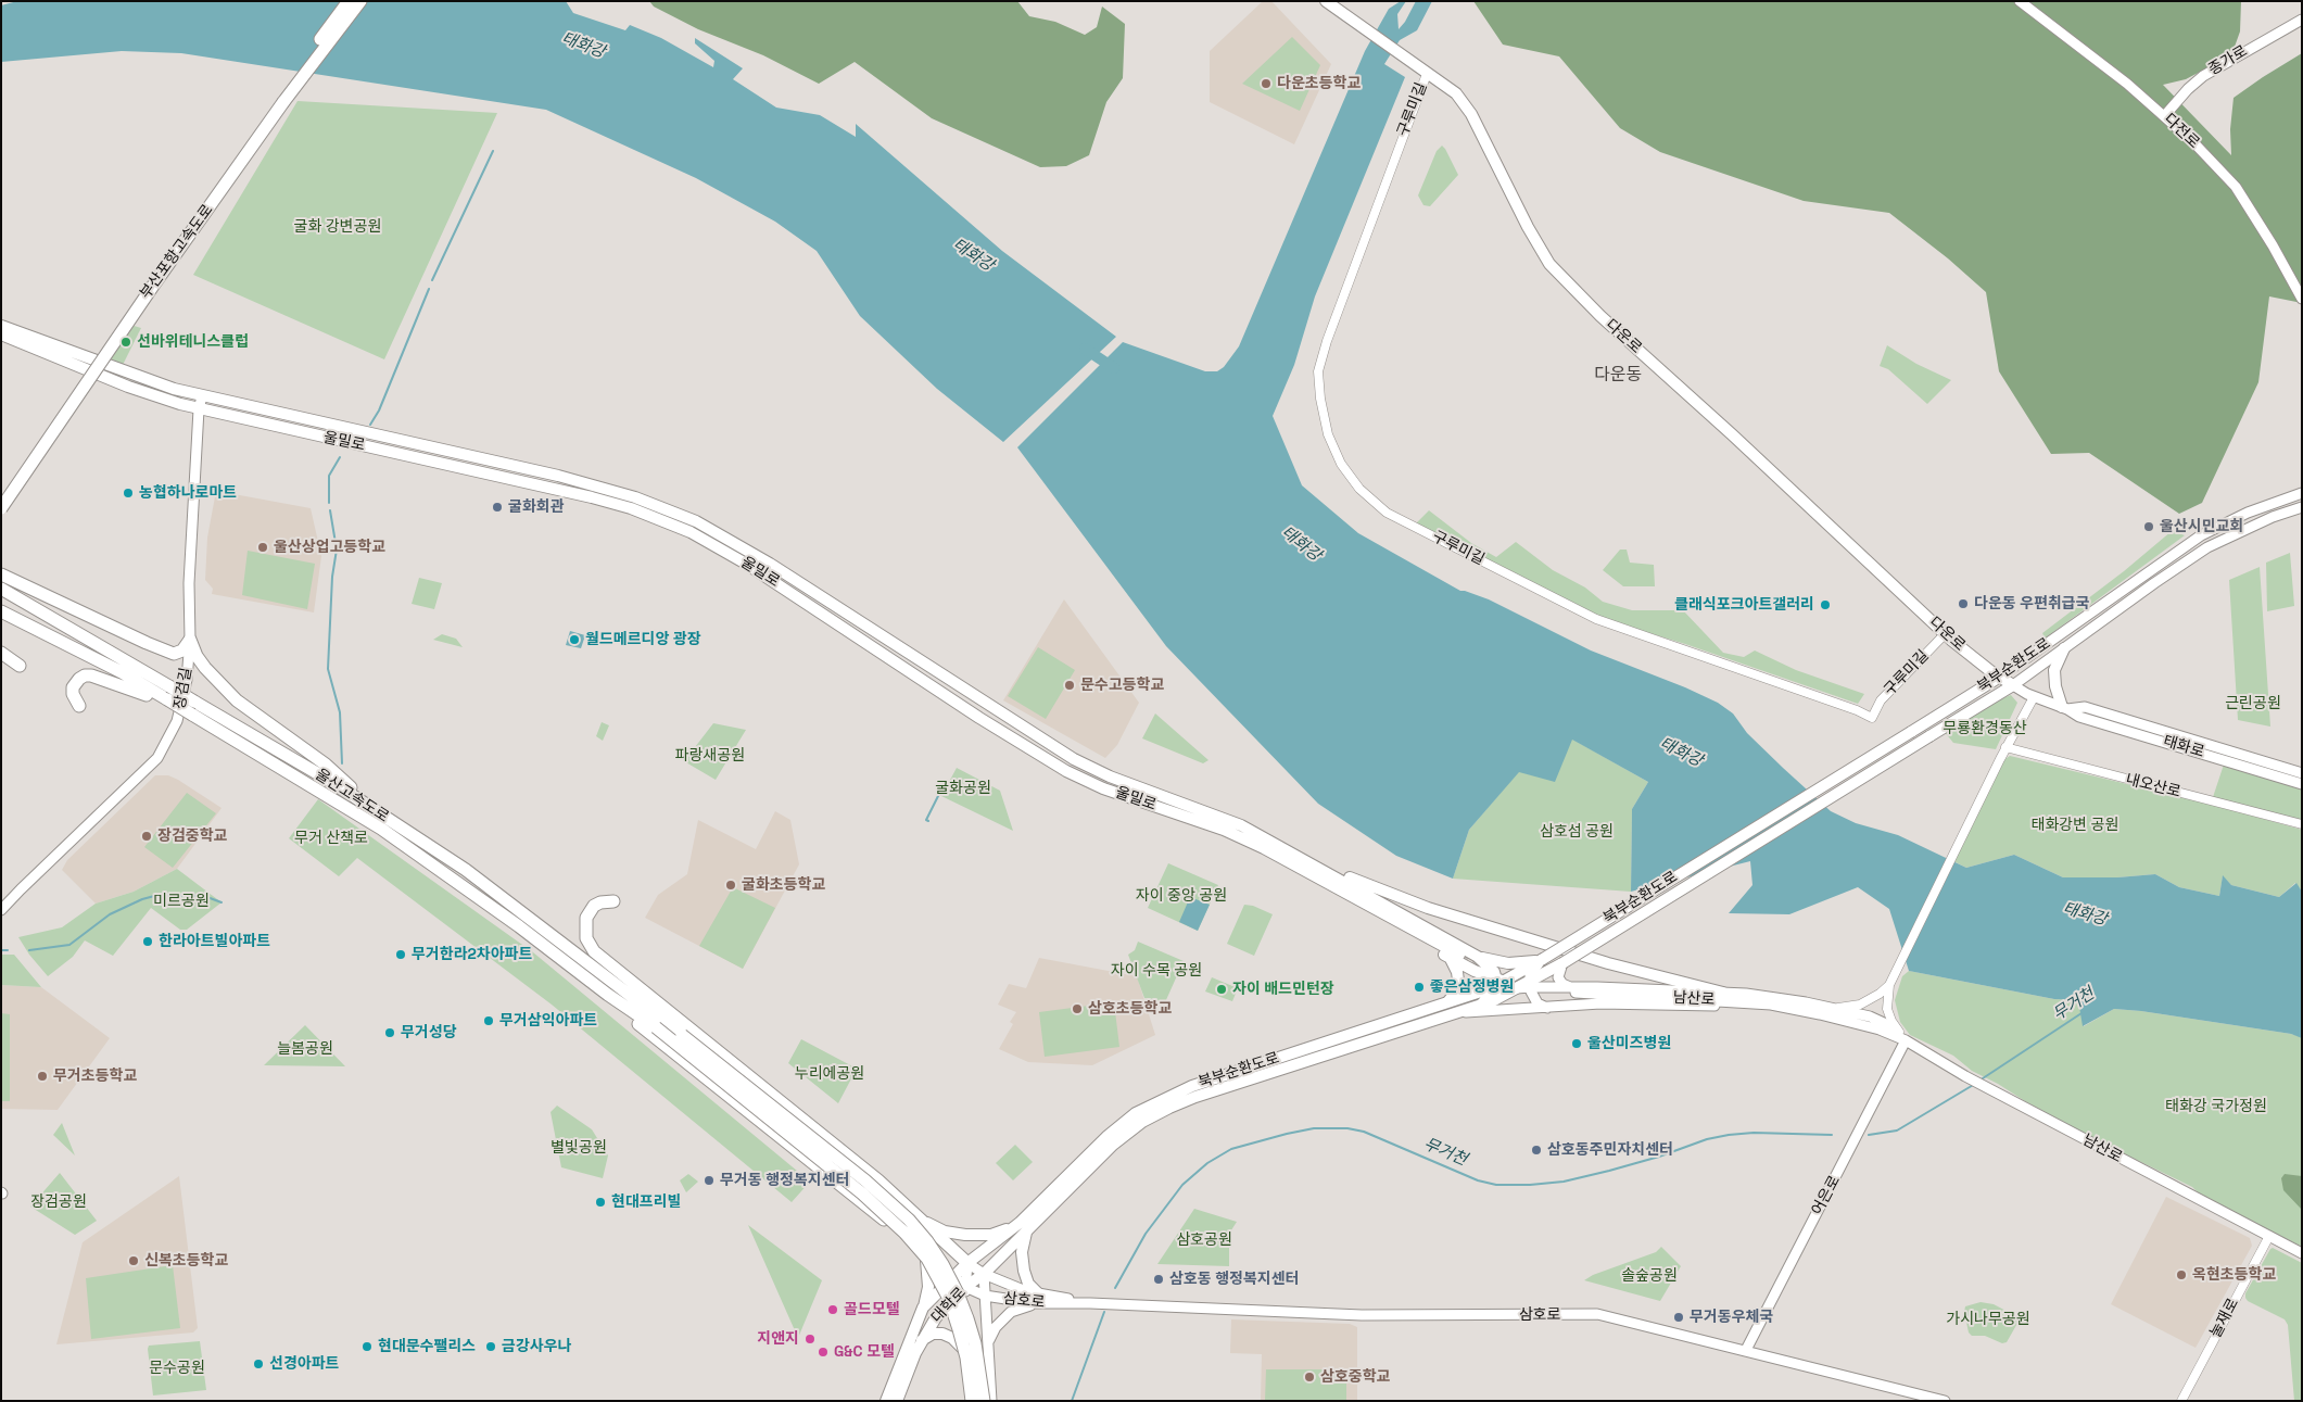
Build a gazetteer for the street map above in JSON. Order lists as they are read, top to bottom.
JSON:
{
  "streets": {
    "highway": ["부산포항고속도로", "울산고속도로"],
    "main road": [
      "종가로",
      "다전로",
      "다운로",
      "울밀로",
      "북부순환도로",
      "장검길",
      "태화로",
      "남산로",
      "어은로",
      "삼호로",
      "대학로"
    ],
    "street": ["구루미길", "내오산로", "눌재로"]
  },
  "crossings": [
    ["종가로", "다전로"],
    ["구루미길", "다운로"],
    ["다운로", "북부순환도로"],
    ["다운로", "태화로"],
    ["울밀로", "장검길"],
    ["북부순환도로", "태화로"],
    ["북부순환도로", "삼호로"],
    ["북부순환도로", "대학로"],
    ["남산로", "어은로"],
    ["남산로", "눌재로"],
    ["어은로", "삼호로"],
    ["삼호로", "대학로"]
  ],
  "districts": ["다운동"],
  "water": ["태화강", "무거천"],
  "parks": [
    "굴화 강변공원",
    "근린공원",
    "무룡환경동산",
    "파랑새공원",
    "굴화공원",
    "태화강변 공원",
    "삼호섬 공원",
    "무거 산책로",
    "자이 중앙 공원",
    "미르공원",
    "자이 수목 공원",
    "늘봄공원",
    "누리에공원",
    "태화강 국가정원",
    "별빛공원",
    "장검공원",
    "삼호공원",
    "솔숲공원",
    "가시나무공원",
    "문수공원"
  ],
  "places": [
    "다운초등학교",
    "선바위테니스클럽",
    "농협하나로마트",
    "굴화회관",
    "울산시민교회",
    "울산상업고등학교",
    "다운동 우편취급국",
    "클래식포크아트갤러리",
    "월드메르디앙 광장",
    "문수고등학교",
    "장검중학교",
    "굴화초등학교",
    "한라아트빌아파트",
    "무거한라2차아파트",
    "좋은삼정병원",
    "자이 배드민턴장",
    "삼호초등학교",
    "무거삼익아파트",
    "무거성당",
    "울산미즈병원",
    "무거초등학교",
    "삼호동주민자치센터",
    "무거동 행정복지센터",
    "현대프리빌",
    "신복초등학교",
    "옥현초등학교",
    "삼호동 행정복지센터",
    "골드모텔",
    "무거동우체국",
    "지앤지",
    "현대문수팰리스",
    "금강사우나",
    "G&C 모텔",
    "선경아파트",
    "삼호중학교"
  ]
}
